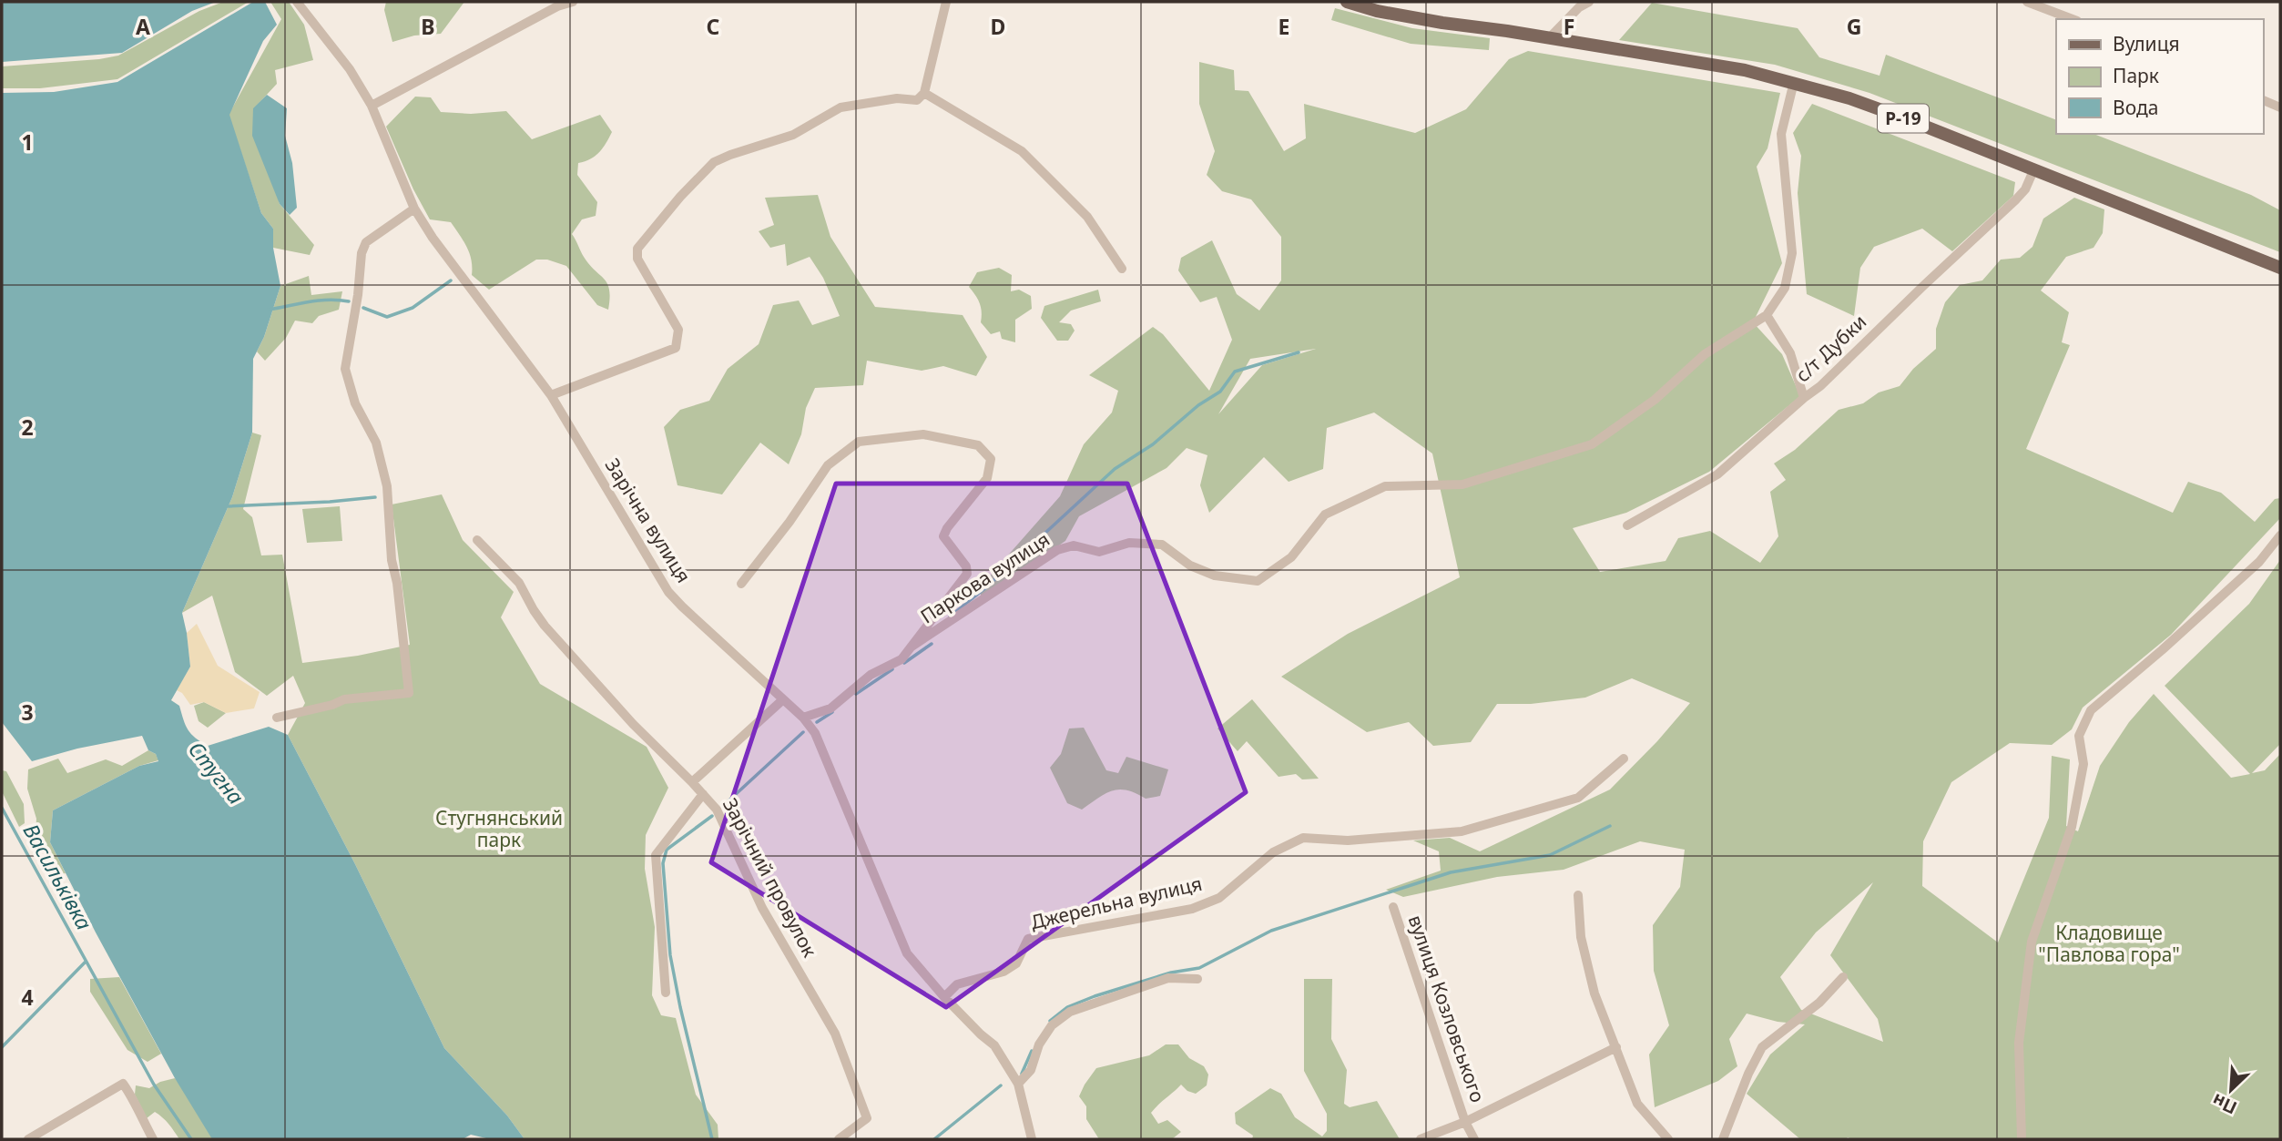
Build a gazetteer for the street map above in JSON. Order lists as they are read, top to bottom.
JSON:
{
  "streets": {
    "main road": ["Р-19"],
    "street": [
      "с/т Дубки",
      "Зарічна вулиця",
      "Паркова вулиця",
      "Зарічний провулок",
      "Джерельна вулиця",
      "вулиця Козловського"
    ]
  },
  "crossings": [
    ["Р-19", "с/т Дубки"],
    ["Зарічна вулиця", "Джерельна вулиця"]
  ],
  "water": ["Стугна", "Васильківка"],
  "parks": ["Стугнянський парк", "Кладовище \"Павлова гора\""],
  "legend": ["Вулиця", "Парк", "Вода"],
  "north": "bottom left",
  "grid": {
    "columns": [
      "A",
      "B",
      "C",
      "D",
      "E",
      "F",
      "G"
    ],
    "rows": [
      "1",
      "2",
      "3",
      "4"
    ]
  }
}
